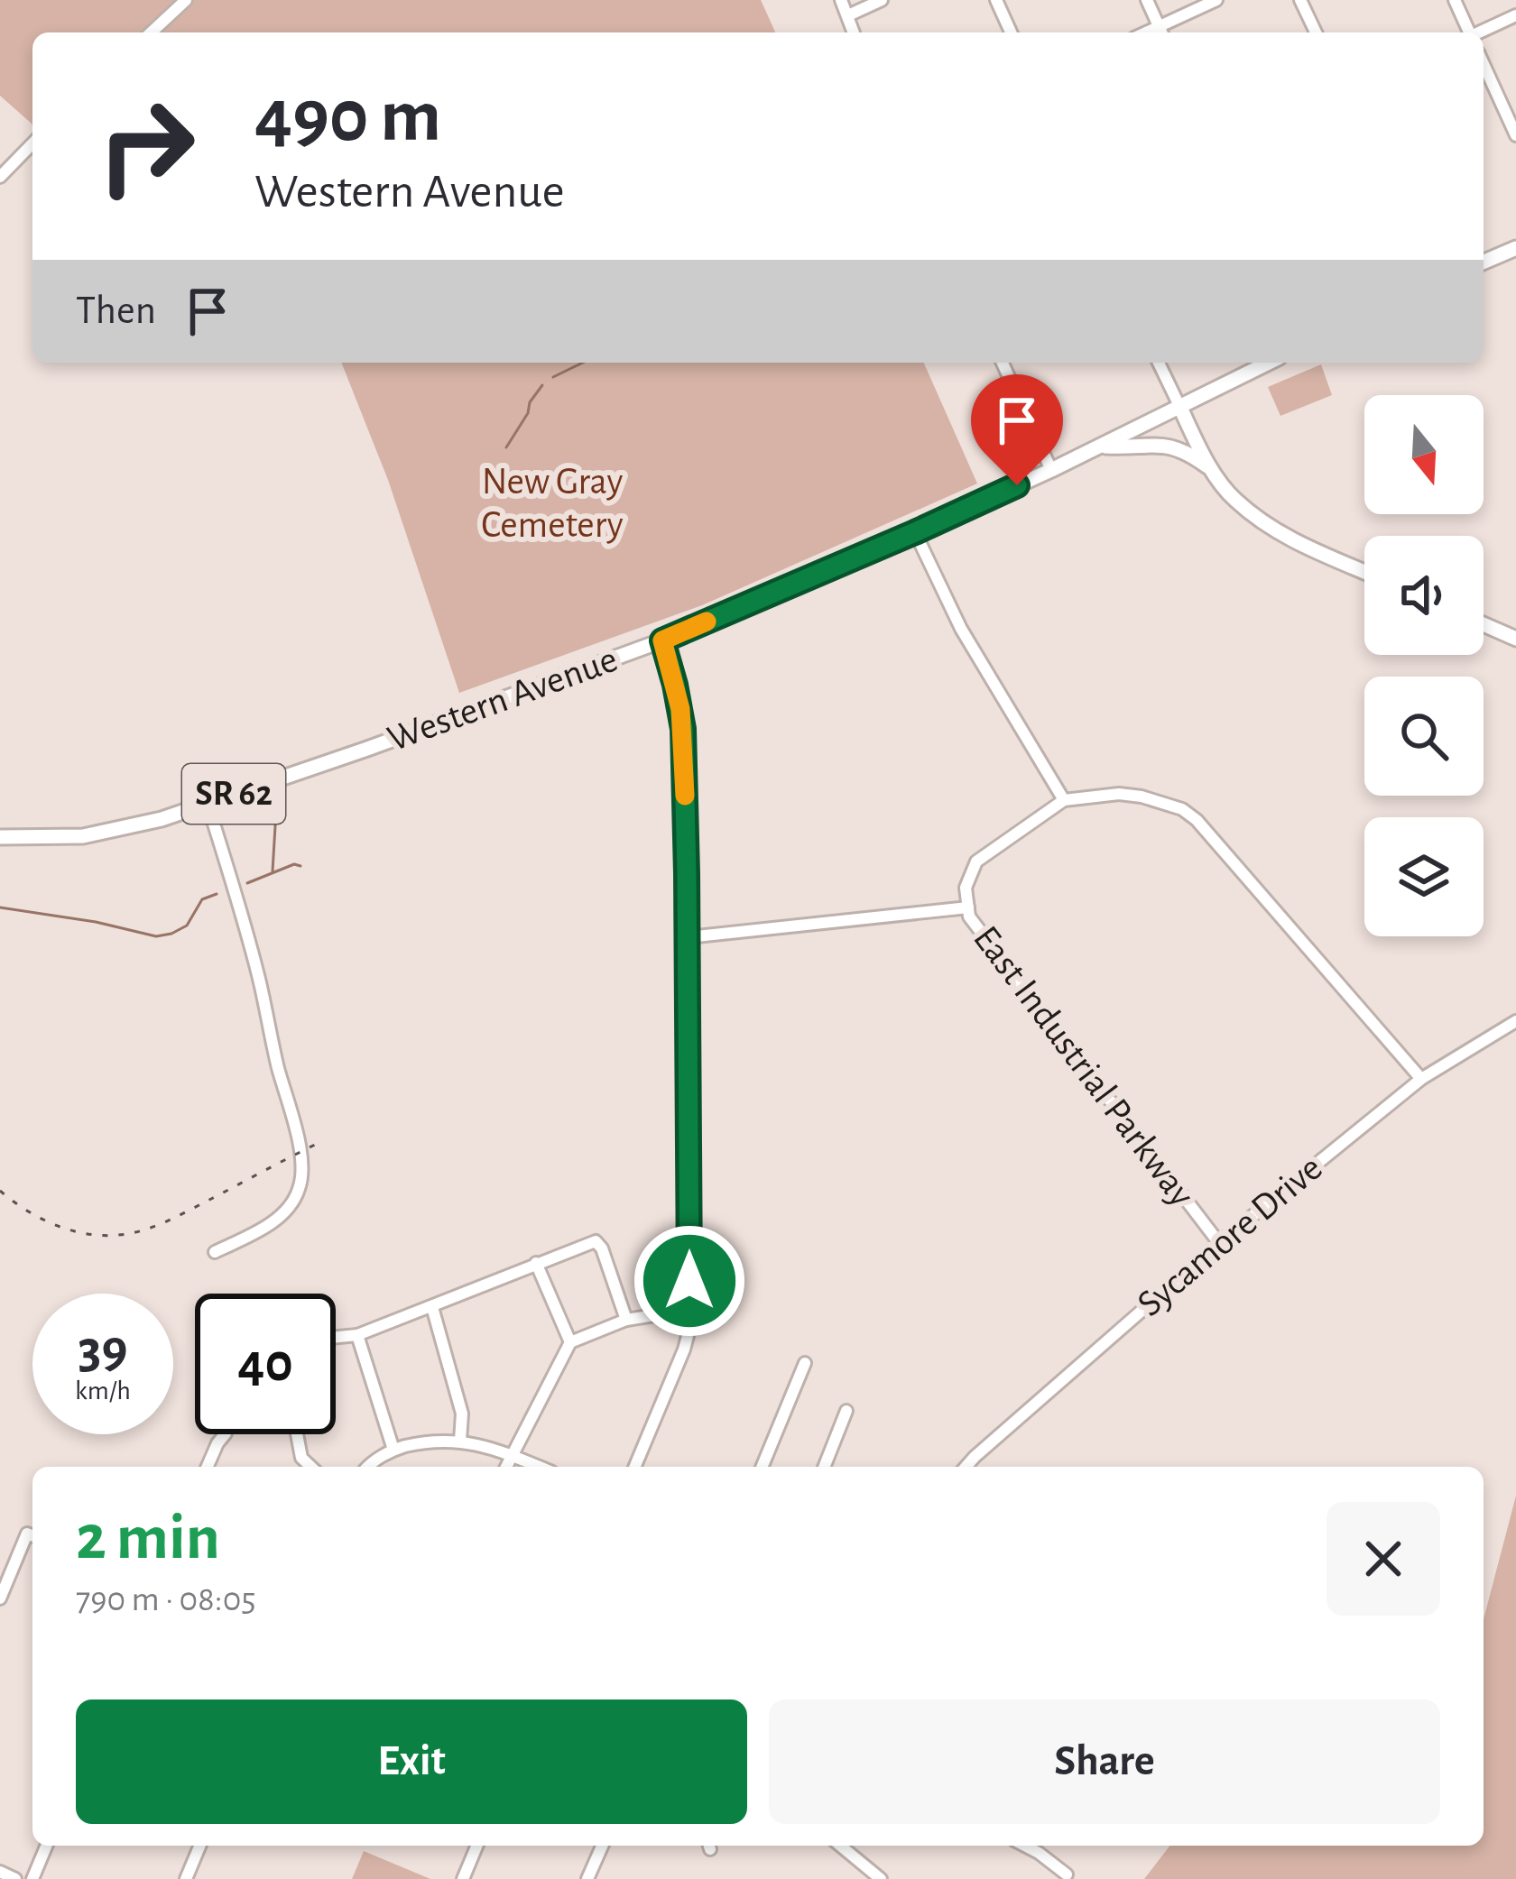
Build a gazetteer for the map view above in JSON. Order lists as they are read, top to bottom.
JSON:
{
  "streets": {
    "main road": ["Western Avenue", "SR 62"],
    "street": ["East Industrial Parkway", "Sycamore Drive"]
  },
  "crossings": [
    ["East Industrial Parkway", "Sycamore Drive"]
  ],
  "parks": ["New Gray Cemetery"],
  "north": "bottom",
  "page": {
    "turn": ["490 m", "Western Avenue"],
    "then": "Then",
    "speed": "39 km/h",
    "limit": "40",
    "heading": ["2 min", "790 m · 08:05"],
    "buttons": ["Exit", "Share"]
  }
}
